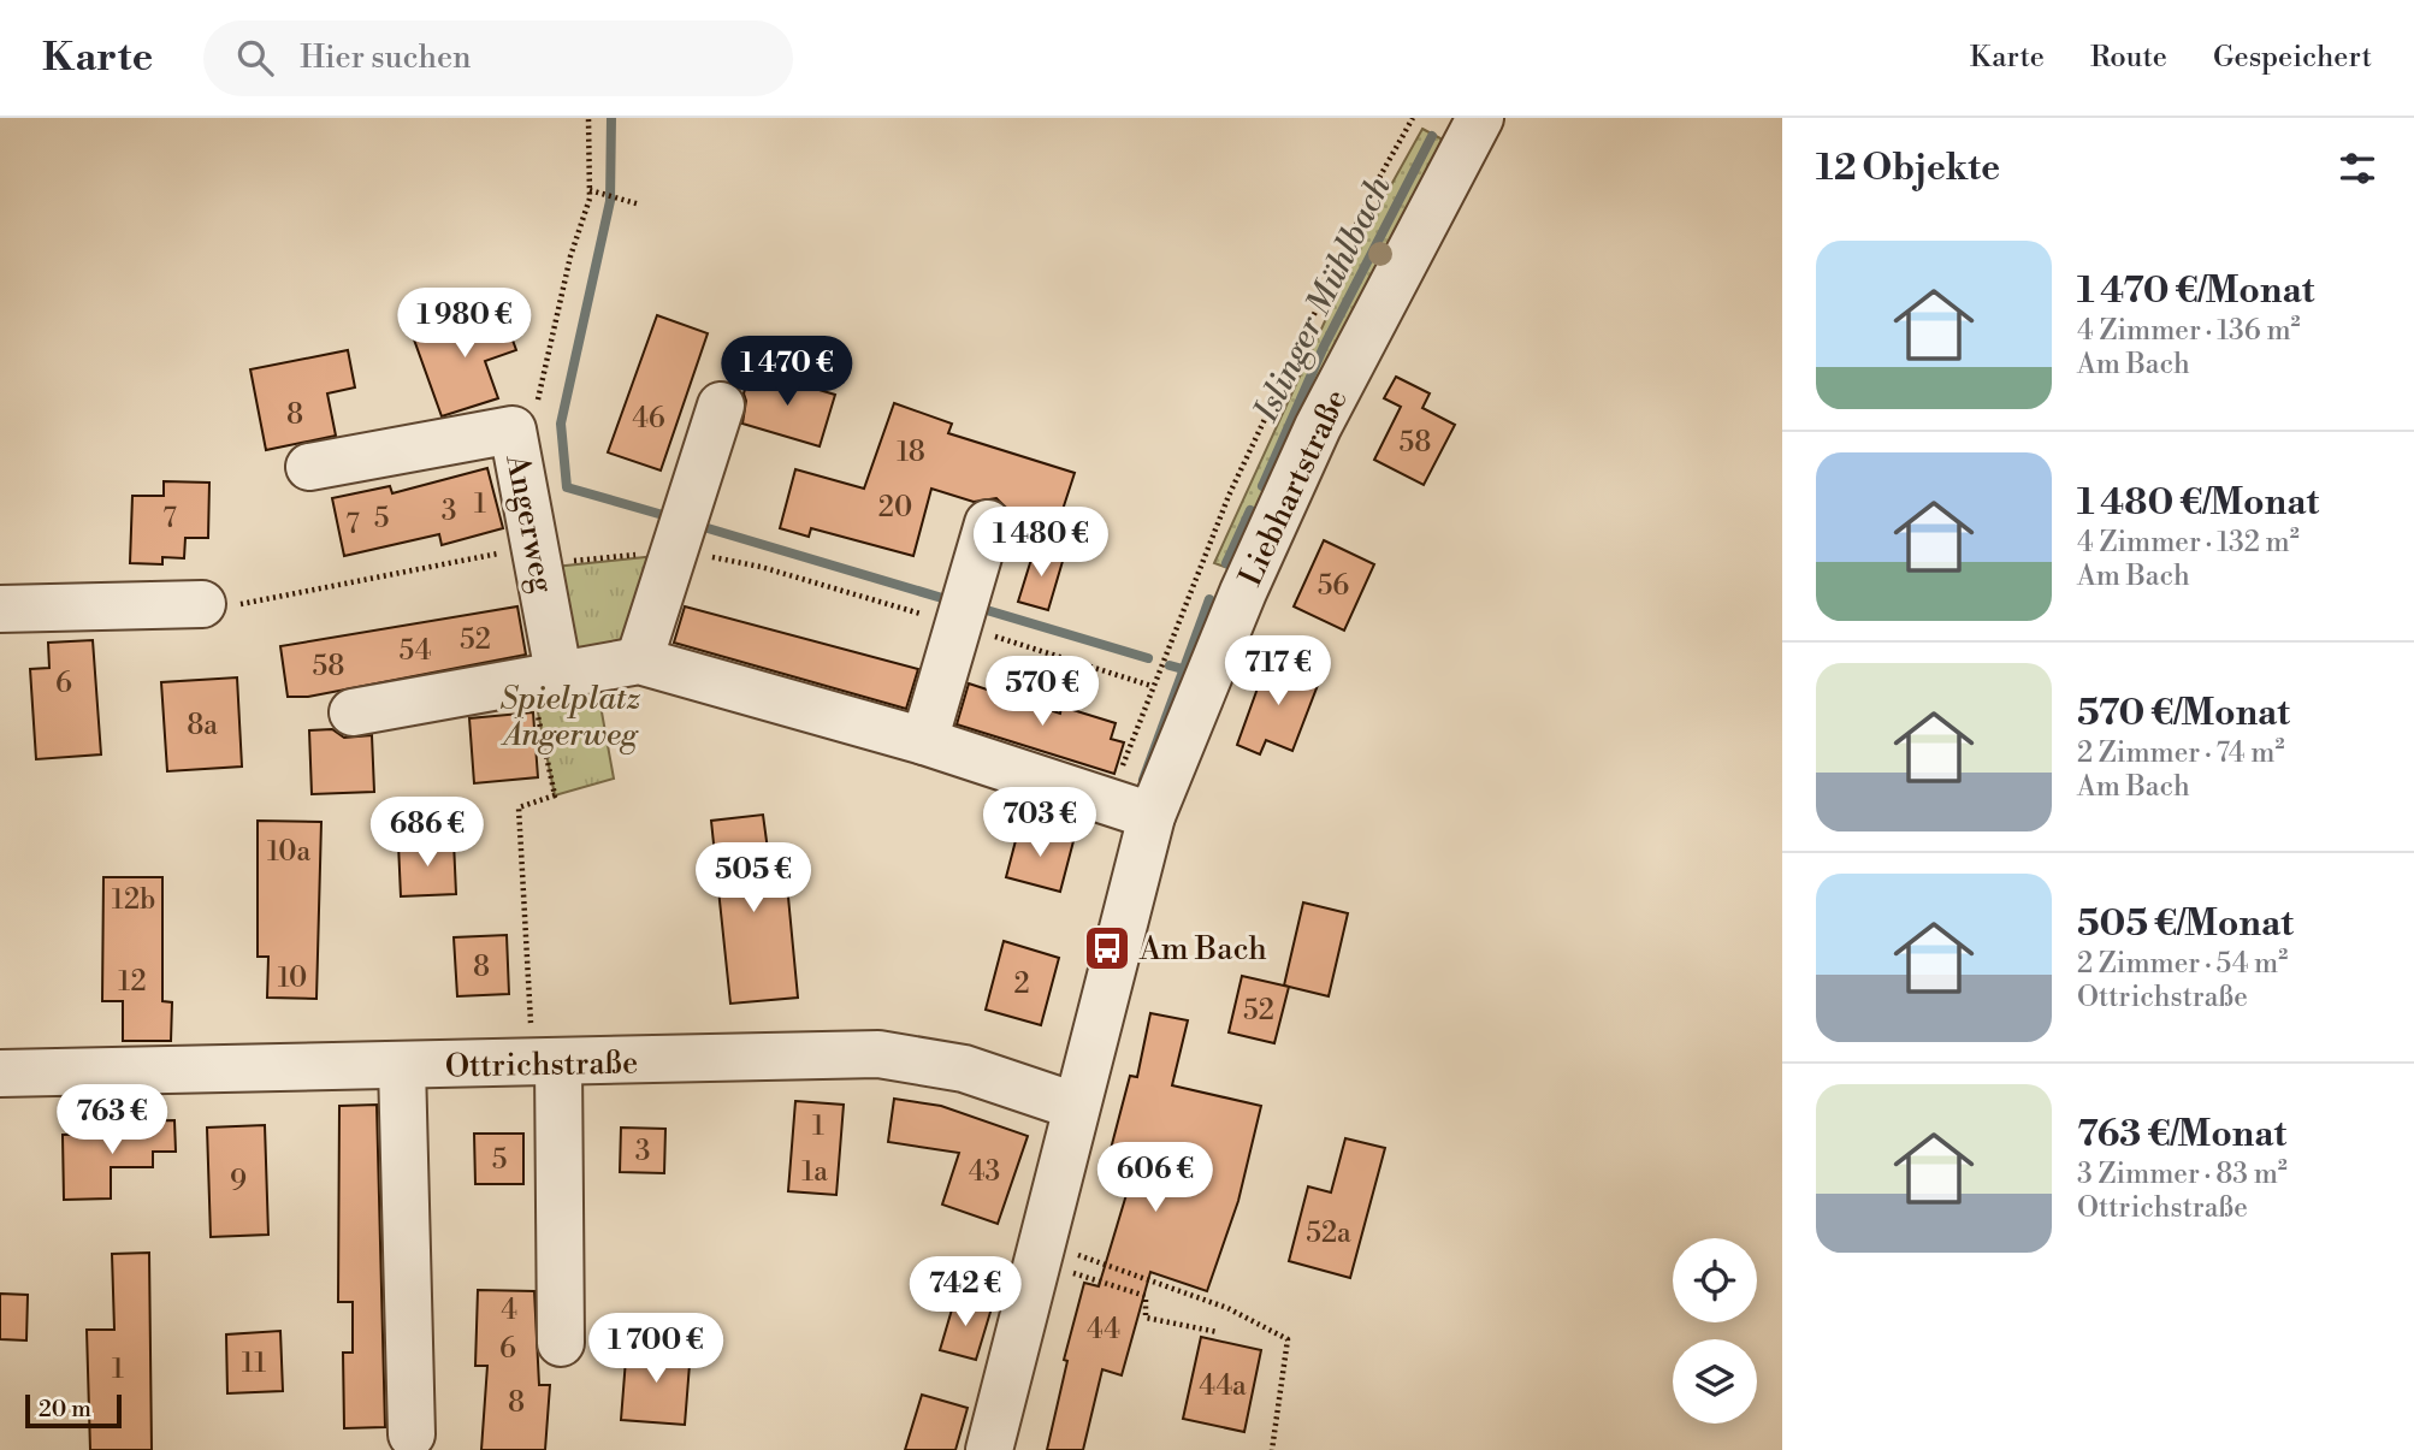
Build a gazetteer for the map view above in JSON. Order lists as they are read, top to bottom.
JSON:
{
  "streets": {
    "street": ["Liebhartstraße", "Angerweg", "Ottrichstraße"]
  },
  "crossings": [
    ["Liebhartstraße", "Ottrichstraße"]
  ],
  "water": ["Islinger Mühlbach"],
  "parks": ["Spielplatz Angerweg"],
  "places": {
    "bus stop": ["Am Bach"]
  },
  "house_numbers": [
    "8",
    "46",
    "58",
    "18",
    "1",
    "20",
    "3",
    "7",
    "5",
    "7",
    "56",
    "52",
    "54",
    "58",
    "6",
    "8a",
    "10a",
    "12b",
    "8",
    "10",
    "12",
    "2",
    "52",
    "1",
    "3",
    "5",
    "1a",
    "43",
    "9",
    "52a",
    "4",
    "44",
    "6",
    "11",
    "1",
    "44a",
    "8"
  ],
  "scale_bar": "20 m",
  "page": {
    "header": "Karte",
    "search": "Hier suchen",
    "nav": ["Karte", "Route", "Gespeichert"],
    "heading": "12 Objekte",
    "list": [
      {
        "name": "1 470 €/Monat",
        "note": "4 Zimmer · 136 m² · Am Bach"
      },
      {
        "name": "1 480 €/Monat",
        "note": "4 Zimmer · 132 m² · Am Bach"
      },
      {
        "name": "570 €/Monat",
        "note": "2 Zimmer · 74 m² · Am Bach"
      },
      {
        "name": "505 €/Monat",
        "note": "2 Zimmer · 54 m² · Ottrichstraße"
      },
      {
        "name": "763 €/Monat",
        "note": "3 Zimmer · 83 m² · Ottrichstraße"
      }
    ],
    "price": [
      "1 980 €",
      "1 470 €",
      "1 480 €",
      "717 €",
      "570 €",
      "703 €",
      "686 €",
      "505 €",
      "763 €",
      "606 €",
      "742 €",
      "1 700 €"
    ],
    "scale": "20 m"
  }
}
